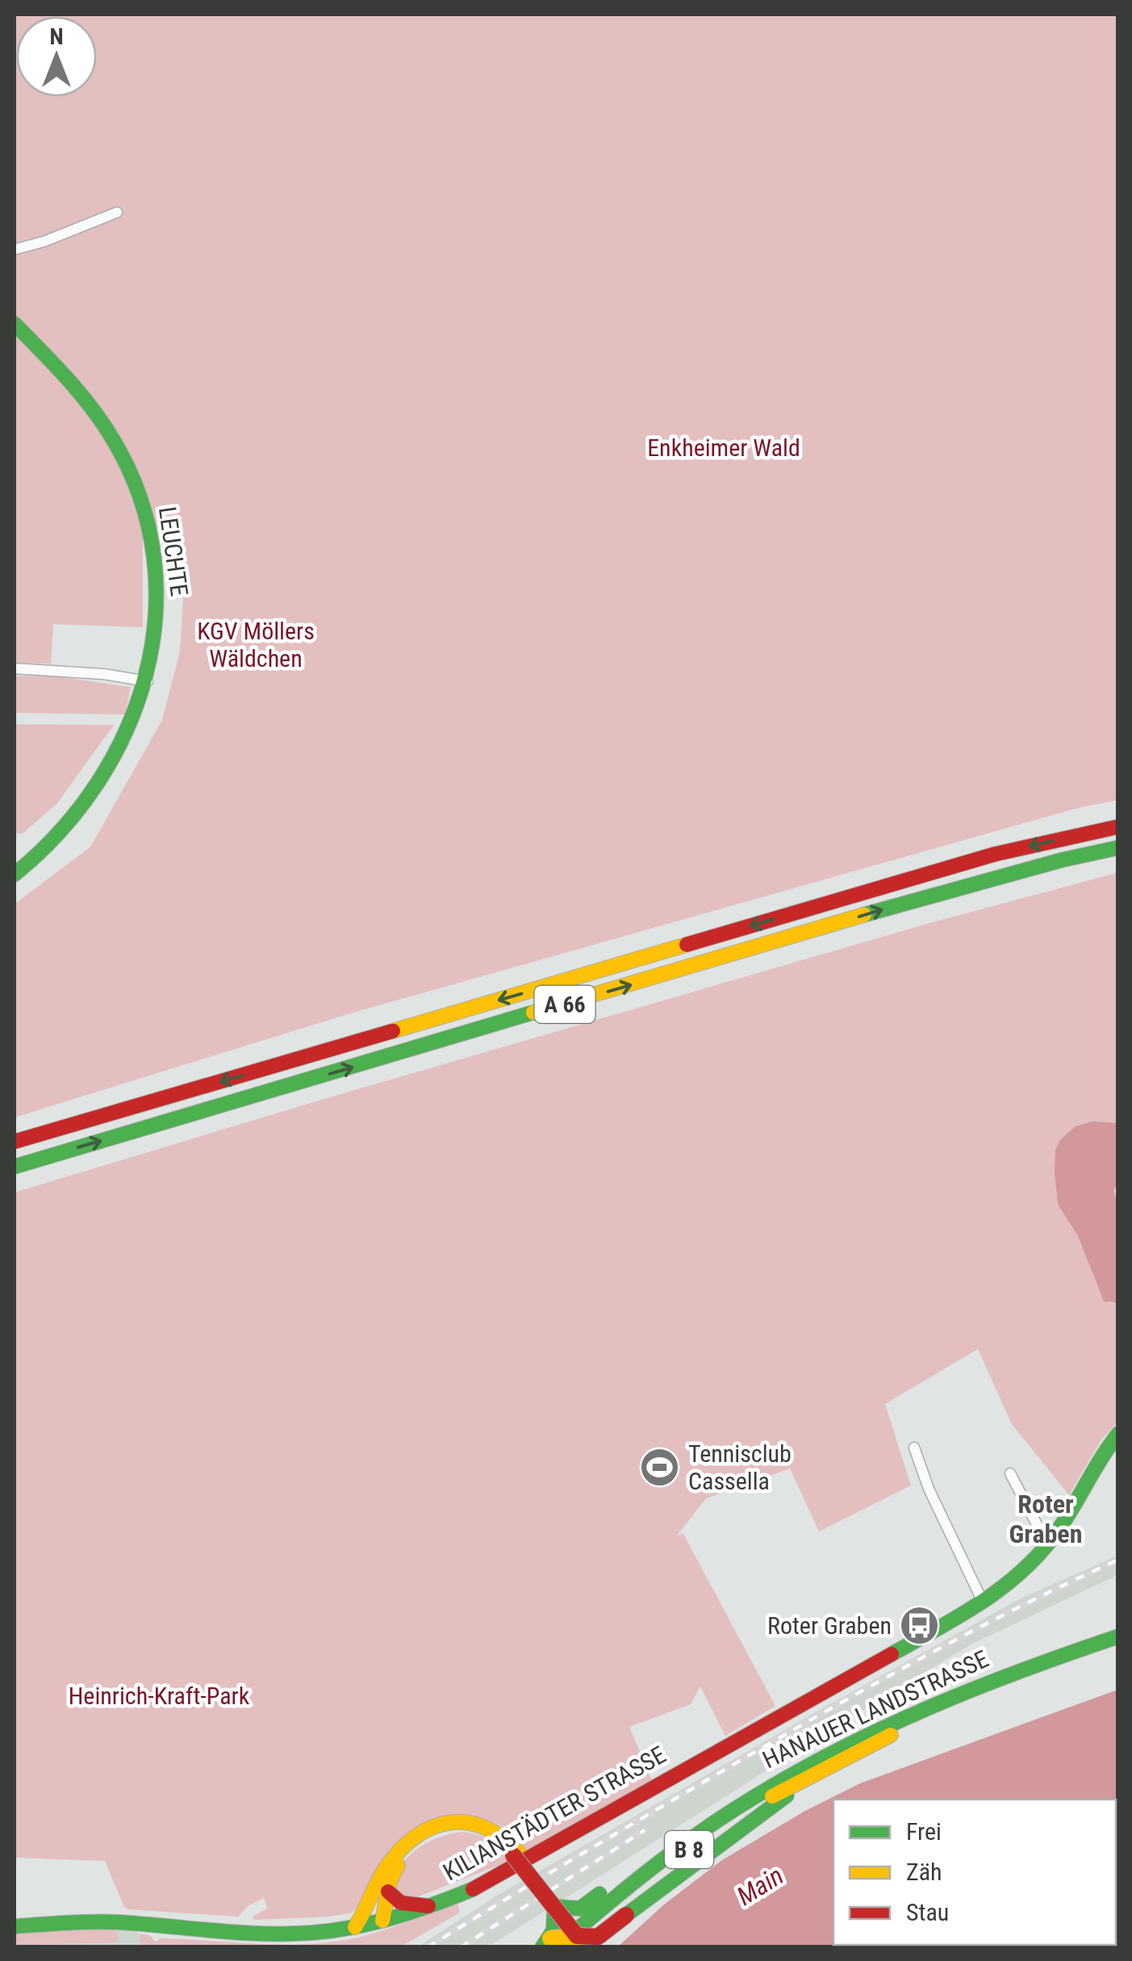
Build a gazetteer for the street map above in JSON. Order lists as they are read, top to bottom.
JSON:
{
  "streets": {
    "main road": [
      "LEUCHTE",
      "A 66",
      "HANAUER LANDSTRASSE",
      "KILIANSTÄDTER STRASSE",
      "B 8"
    ]
  },
  "districts": ["Roter Graben"],
  "water": ["Main"],
  "parks": ["Enkheimer Wald", "KGV Möllers Wäldchen", "Heinrich-Kraft-Park"],
  "places": {
    "sports": ["Tennisclub Cassella"],
    "bus stop": ["Roter Graben"]
  },
  "legend": ["Frei", "Zäh", "Stau"],
  "north": "top"
}
